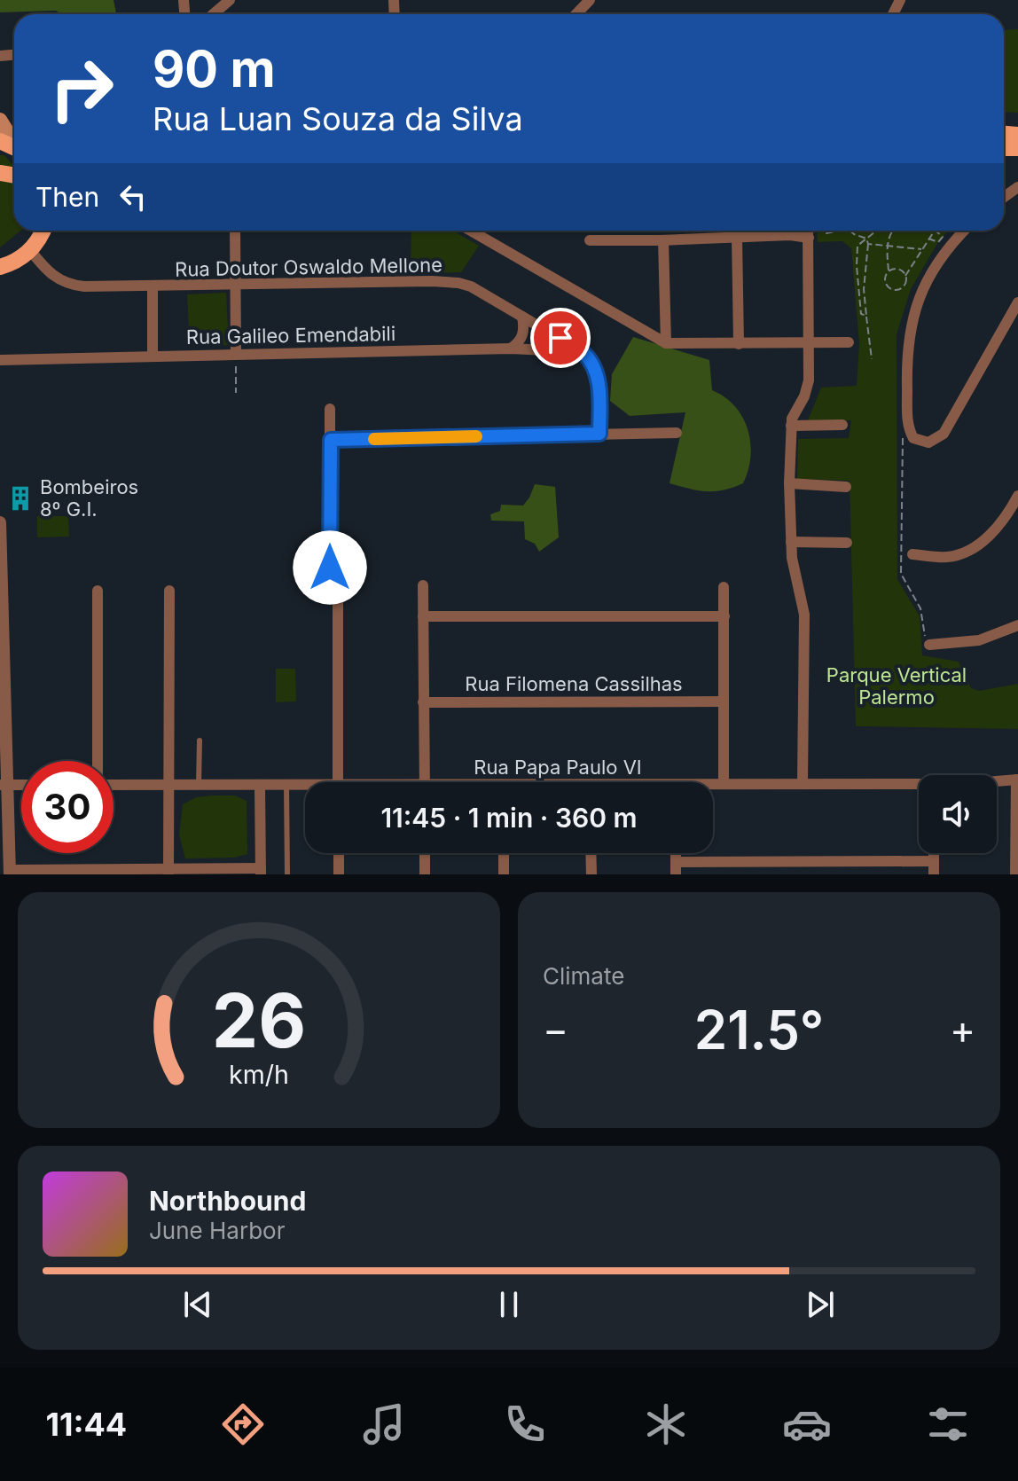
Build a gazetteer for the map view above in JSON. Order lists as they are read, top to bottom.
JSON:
{
  "streets": {
    "street": [
      "Rua Doutor Oswaldo Mellone",
      "Rua Galileo Emendabili",
      "Rua Filomena Cassilhas",
      "Rua Papa Paulo VI"
    ]
  },
  "crossings": [
    ["Rua Doutor Oswaldo Mellone", "Rua Galileo Emendabili"]
  ],
  "parks": ["Parque Vertical Palermo"],
  "places": {
    "building": ["Bombeiros 8º G.I."]
  },
  "page": {
    "turn": ["90 m", "Rua Luan Souza da Silva"],
    "then": "Then",
    "limit": "30",
    "trip": "11:45 · 1 min · 360 m",
    "tile": "Climate",
    "heat": ["−", "21.5°", "+"],
    "song": ["Northbound", "June Harbor"],
    "tabs": "11:44",
    "gauge": ["26", "km/h"]
  }
}
